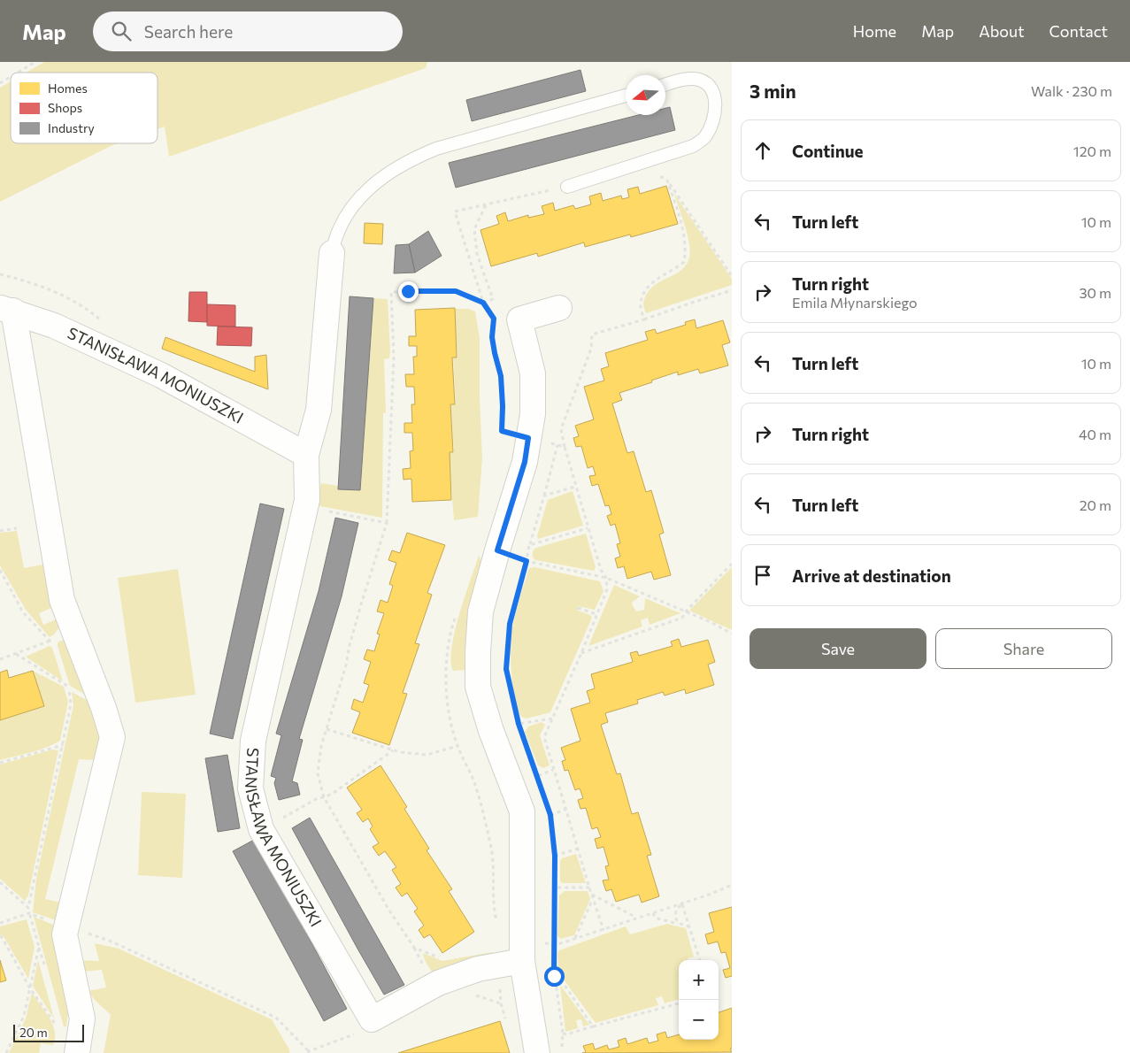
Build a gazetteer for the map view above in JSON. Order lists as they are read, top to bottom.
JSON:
{
  "streets": {
    "street": ["STANISŁAWA MONIUSZKI"]
  },
  "legend": ["Homes", "Shops", "Industry"],
  "scale_bar": "20 m",
  "north": "left",
  "page": {
    "header": "Map",
    "search": "Search here",
    "nav": [
      "Home",
      "Map",
      "About",
      "Contact"
    ],
    "heading": ["3 min", "Walk · 230 m"],
    "list": [
      ["Continue", "120 m"],
      ["Turn left", "10 m"],
      ["Turn right", "Emila Młynarskiego", "30 m"],
      ["Turn left", "10 m"],
      ["Turn right", "40 m"],
      ["Turn left", "20 m"],
      "Arrive at destination"
    ],
    "buttons": ["Save", "Share"],
    "map_buttons": ["+", "−"],
    "scale": "20 m"
  }
}
